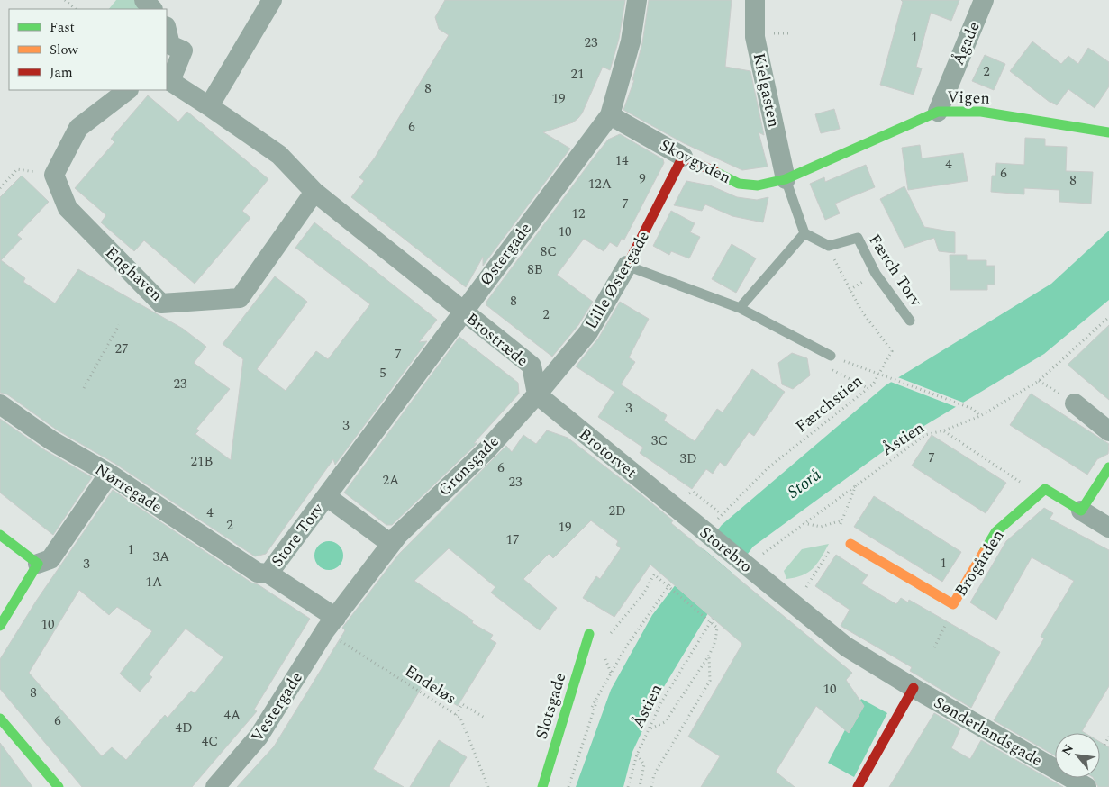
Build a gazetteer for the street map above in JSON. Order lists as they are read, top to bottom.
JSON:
{
  "streets": {
    "street": [
      "Ågade",
      "Kielgasten",
      "Vigen",
      "Skovgyden",
      "Østergade",
      "Enghaven",
      "Lille Østergade",
      "Brostræde",
      "Brotorvet",
      "Grønsgade",
      "Nørregade",
      "Store Torv",
      "Storebro",
      "Brogården",
      "Slotsgade",
      "Vestergade",
      "Sønderlandsgade"
    ],
    "lane": ["Færch Torv"],
    "path": ["Færchstien", "Åstien", "Endeløs"]
  },
  "crossings": [
    ["Ågade", "Vigen"],
    ["Kielgasten", "Vigen"],
    ["Kielgasten", "Skovgyden"],
    ["Vigen", "Skovgyden"],
    ["Skovgyden", "Østergade"],
    ["Skovgyden", "Lille Østergade"],
    ["Østergade", "Brostræde"],
    ["Østergade", "Store Torv"],
    ["Færch Torv", "Færchstien"],
    ["Lille Østergade", "Brostræde"],
    ["Lille Østergade", "Brotorvet"],
    ["Lille Østergade", "Grønsgade"],
    ["Brostræde", "Brotorvet"],
    ["Brostræde", "Grønsgade"],
    ["Brotorvet", "Grønsgade"],
    ["Brotorvet", "Storebro"],
    ["Grønsgade", "Store Torv"],
    ["Nørregade", "Store Torv"],
    ["Store Torv", "Endeløs"],
    ["Store Torv", "Vestergade"],
    ["Storebro", "Sønderlandsgade"],
    ["Endeløs", "Vestergade"]
  ],
  "water": ["Storå"],
  "house_numbers": [
    "1",
    "23",
    "2",
    "21",
    "8",
    "19",
    "6",
    "14",
    "4",
    "6",
    "9",
    "8",
    "12A",
    "7",
    "12",
    "10",
    "8C",
    "8B",
    "8",
    "2",
    "27",
    "7",
    "5",
    "23",
    "3",
    "3",
    "3C",
    "7",
    "3D",
    "21B",
    "6",
    "2A",
    "23",
    "2D",
    "4",
    "2",
    "19",
    "17",
    "1",
    "3A",
    "1",
    "3",
    "1A",
    "10",
    "10",
    "8",
    "4A",
    "6",
    "4D",
    "4C"
  ],
  "legend": ["Fast", "Slow", "Jam"],
  "north": "top left"
}
